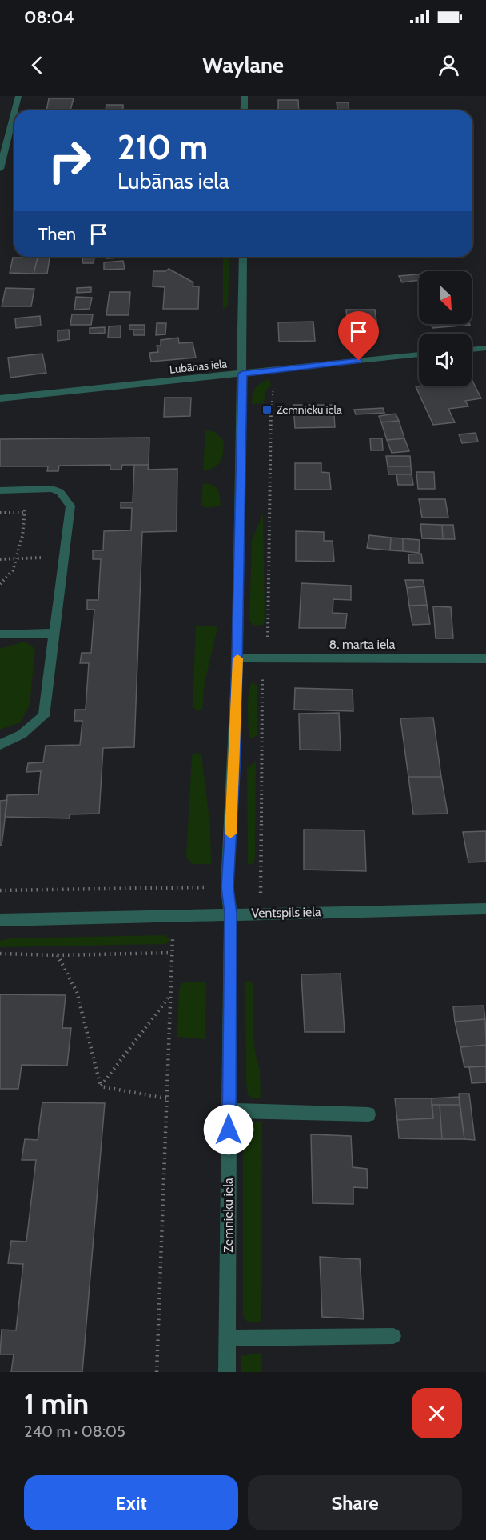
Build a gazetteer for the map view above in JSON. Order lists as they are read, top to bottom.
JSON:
{
  "streets": {
    "street": [
      "Lubānas iela",
      "8. marta iela",
      "Ventspils iela",
      "Zemnieku iela"
    ]
  },
  "crossings": [
    ["Lubānas iela", "Zemnieku iela"],
    ["8. marta iela", "Zemnieku iela"],
    ["Ventspils iela", "Zemnieku iela"]
  ],
  "places": {
    "transit": ["Zemnieku iela"]
  },
  "north": "bottom right",
  "page": {
    "status": "08:04",
    "header": "Waylane",
    "turn": ["210 m", "Lubānas iela"],
    "then": "Then",
    "heading": ["1 min", "240 m · 08:05"],
    "buttons": ["Exit", "Share"]
  }
}
